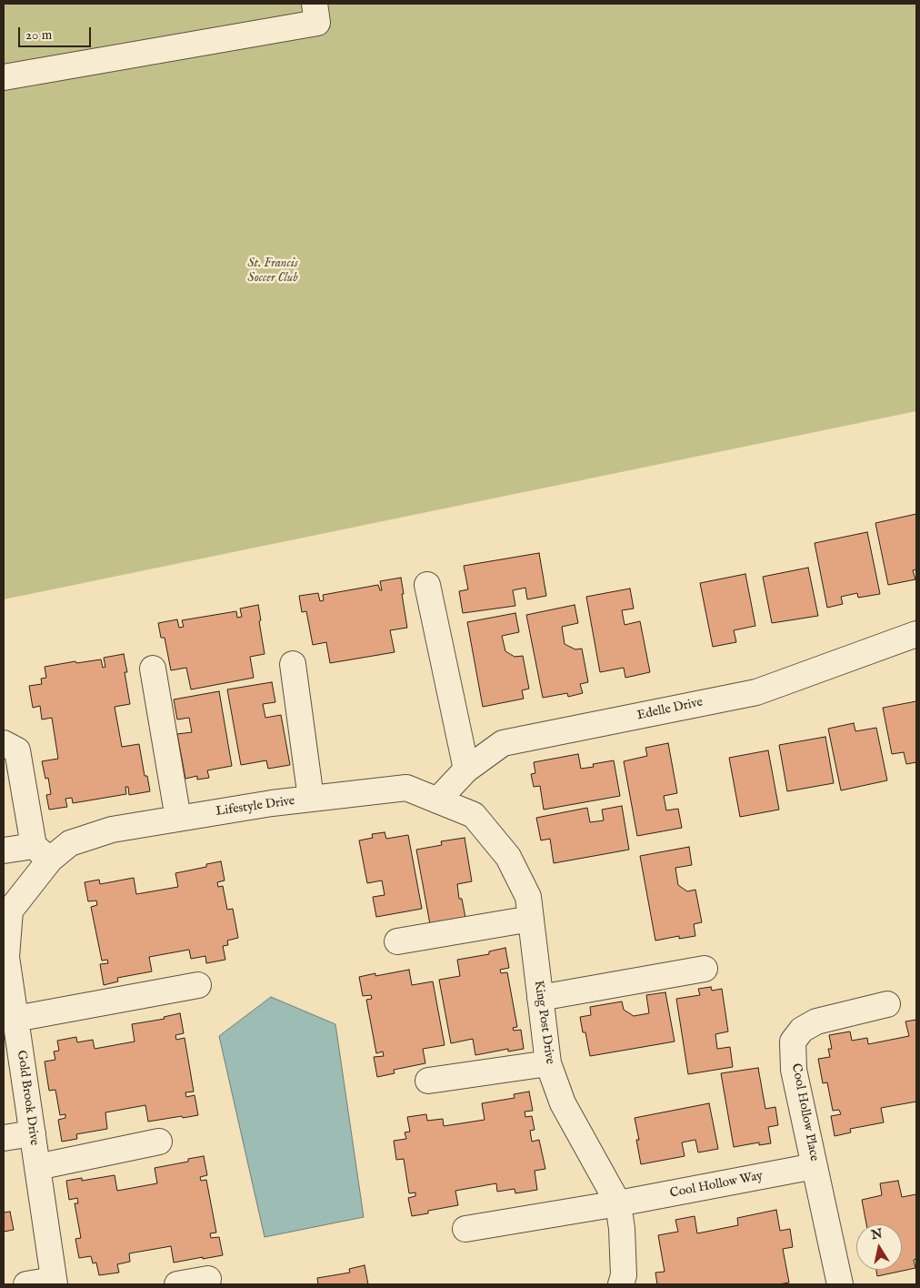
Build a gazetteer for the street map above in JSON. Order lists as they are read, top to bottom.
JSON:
{
  "streets": {
    "street": [
      "Edelle Drive",
      "Lifestyle Drive",
      "King Post Drive",
      "Gold Brook Drive",
      "Cool Hollow Place",
      "Cool Hollow Way"
    ]
  },
  "crossings": [
    ["Edelle Drive", "Lifestyle Drive"],
    ["Lifestyle Drive", "King Post Drive"],
    ["Lifestyle Drive", "Gold Brook Drive"],
    ["King Post Drive", "Cool Hollow Way"],
    ["Cool Hollow Place", "Cool Hollow Way"]
  ],
  "parks": ["St. Francis Soccer Club"],
  "scale_bar": "20 m",
  "north": "top"
}
